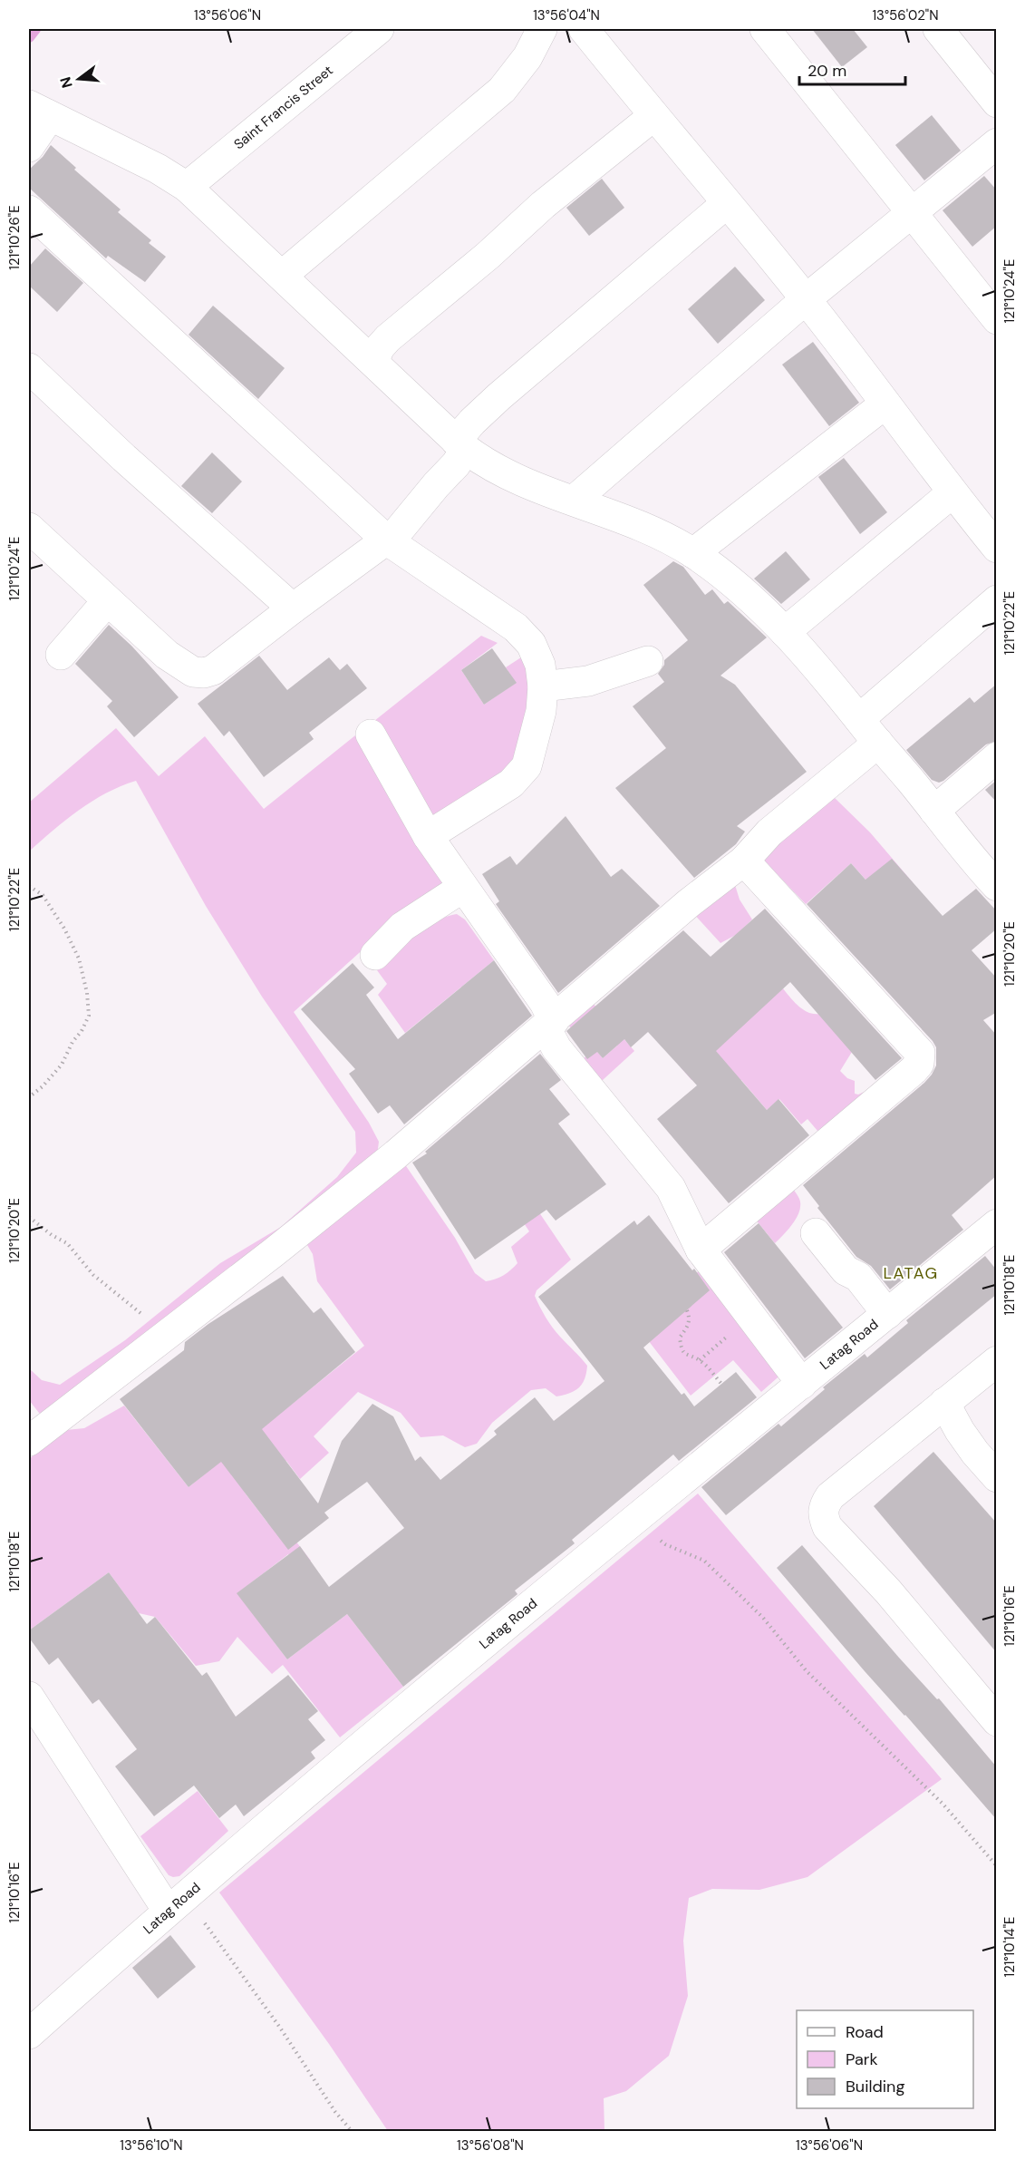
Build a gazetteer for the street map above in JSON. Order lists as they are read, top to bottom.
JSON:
{
  "streets": {
    "street": ["Saint Francis Street", "Latag Road"]
  },
  "districts": ["LATAG"],
  "legend": ["Road", "Park", "Building"],
  "scale_bar": "20 m",
  "north": "left",
  "coordinates": [
    "13°56'06\"N",
    "13°56'04\"N",
    "13°56'02\"N",
    "121°10'26\"E",
    "121°10'24\"E",
    "121°10'22\"E",
    "121°10'20\"E",
    "121°10'18\"E",
    "121°10'16\"E",
    "121°10'14\"E",
    "13°56'10\"N",
    "13°56'08\"N"
  ]
}
